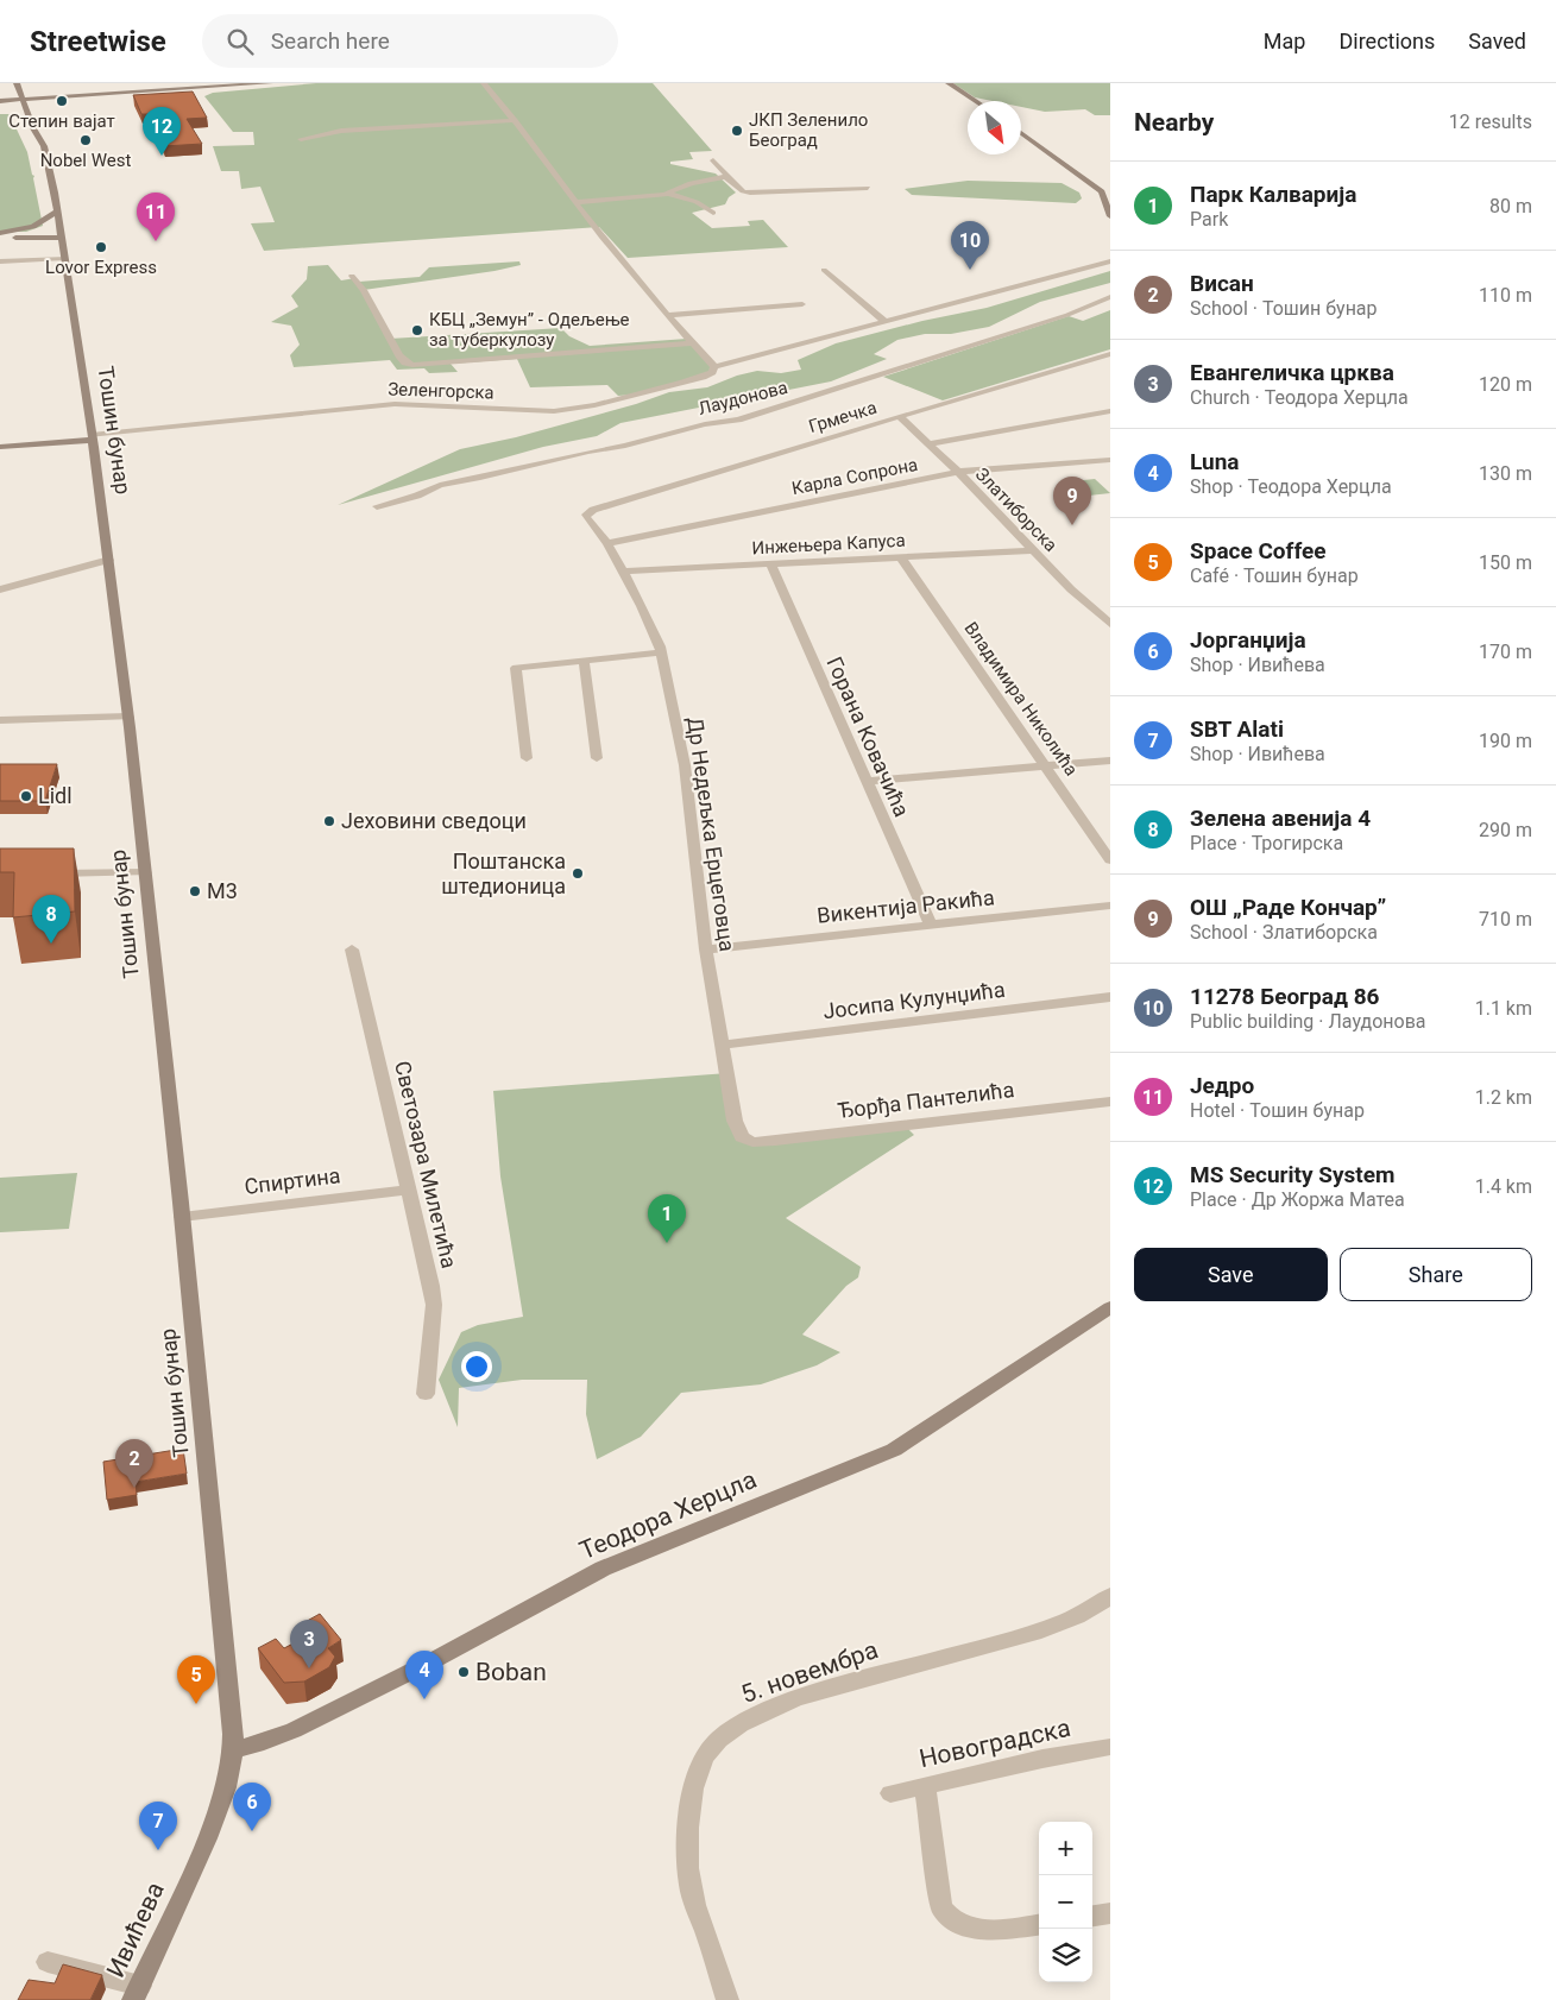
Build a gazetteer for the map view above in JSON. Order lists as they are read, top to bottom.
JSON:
{
  "streets": {
    "main road": ["Тошин бунар", "Теодора Херцла", "Ивићева"],
    "street": [
      "Зеленгорска",
      "Лаудонова",
      "Грмечка",
      "Карла Сопрона",
      "Златиборска",
      "Инжењера Капуса",
      "Владимира Николића",
      "Горана Ковачића",
      "Др Недељка Ерцеговца",
      "Викентија Ракића",
      "Јосипа Кулунџића",
      "Ђорђа Пантелића",
      "Светозара Милетића",
      "Спиртина",
      "5. новембра",
      "Новоградска"
    ]
  },
  "crossings": [
    ["Зеленгорска", "Тошин бунар"],
    ["Грмечка", "Златиборска"],
    ["Грмечка", "Др Недељка Ерцеговца"],
    ["Тошин бунар", "Спиртина"],
    ["Тошин бунар", "Теодора Херцла"],
    ["Тошин бунар", "Ивићева"],
    ["Карла Сопрона", "Златиборска"],
    ["Карла Сопрона", "Др Недељка Ерцеговца"],
    ["Златиборска", "Инжењера Капуса"],
    ["Инжењера Капуса", "Владимира Николића"],
    ["Инжењера Капуса", "Горана Ковачића"],
    ["Инжењера Капуса", "Др Недељка Ерцеговца"],
    ["Горана Ковачића", "Викентија Ракића"],
    ["Др Недељка Ерцеговца", "Викентија Ракића"],
    ["Др Недељка Ерцеговца", "Јосипа Кулунџића"],
    ["Др Недељка Ерцеговца", "Ђорђа Пантелића"],
    ["Светозара Милетића", "Спиртина"],
    ["Теодора Херцла", "Ивићева"]
  ],
  "places": [
    "Степин вајат",
    "ЈКП Зеленило Београд",
    "Nobel West",
    "Lovor Express",
    "КБЦ „Земун” - Одељење за туберкулозу",
    "Lidl",
    "Јеховини сведоци",
    "Поштанска штедионица",
    "М3",
    "Boban"
  ],
  "north": "bottom right",
  "page": {
    "header": "Streetwise",
    "search": "Search here",
    "nav": ["Map", "Directions", "Saved"],
    "heading": ["Nearby", "12 results"],
    "pins": [
      "12",
      "11",
      "10",
      "9",
      "8",
      "1",
      "2",
      "3",
      "4",
      "5",
      "6",
      "7"
    ],
    "list": [
      {
        "mark": "1",
        "name": "Парк Калварија",
        "note": "Park",
        "value": "80 m"
      },
      {
        "mark": "2",
        "name": "Висан",
        "note": "School · Тошин бунар",
        "value": "110 m"
      },
      {
        "mark": "3",
        "name": "Евангеличка црква",
        "note": "Church · Теодора Херцла",
        "value": "120 m"
      },
      {
        "mark": "4",
        "name": "Luna",
        "note": "Shop · Теодора Херцла",
        "value": "130 m"
      },
      {
        "mark": "5",
        "name": "Space Coffee",
        "note": "Café · Тошин бунар",
        "value": "150 m"
      },
      {
        "mark": "6",
        "name": "Јорганџија",
        "note": "Shop · Ивићева",
        "value": "170 m"
      },
      {
        "mark": "7",
        "name": "SBT Alati",
        "note": "Shop · Ивићева",
        "value": "190 m"
      },
      {
        "mark": "8",
        "name": "Зелена авенија 4",
        "note": "Place · Трогирска",
        "value": "290 m"
      },
      {
        "mark": "9",
        "name": "ОШ „Раде Кончар”",
        "note": "School · Златиборска",
        "value": "710 m"
      },
      {
        "mark": "10",
        "name": "11278 Београд 86",
        "note": "Public building · Лаудонова",
        "value": "1.1 km"
      },
      {
        "mark": "11",
        "name": "Једро",
        "note": "Hotel · Тошин бунар",
        "value": "1.2 km"
      },
      {
        "mark": "12",
        "name": "MS Security System",
        "note": "Place · Др Жоржа Матеа",
        "value": "1.4 km"
      }
    ],
    "buttons": ["Save", "Share"],
    "map_buttons": ["+", "−"]
  }
}
